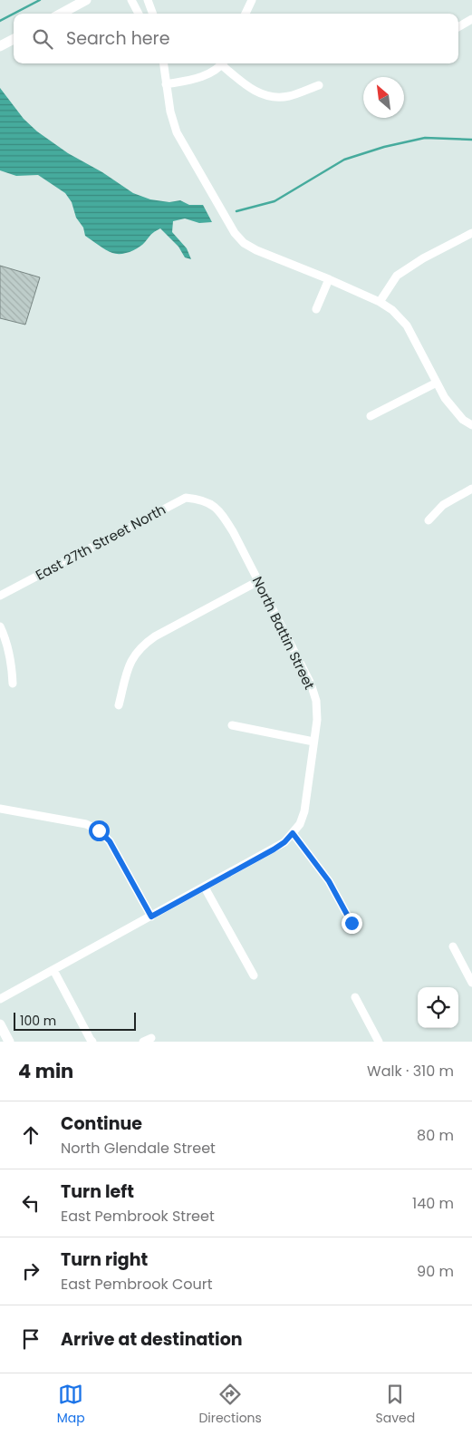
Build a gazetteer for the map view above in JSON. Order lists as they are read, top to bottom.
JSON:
{
  "streets": {
    "street": ["East 27th Street North", "North Battin Street"]
  },
  "crossings": [
    ["East 27th Street North", "North Battin Street"]
  ],
  "scale_bar": "100 m",
  "north": "top left",
  "page": {
    "search": "Search here",
    "scale": "100 m",
    "heading": ["4 min", "Walk · 310 m"],
    "list": [
      ["Continue", "North Glendale Street", "80 m"],
      ["Turn left", "East Pembrook Street", "140 m"],
      ["Turn right", "East Pembrook Court", "90 m"],
      "Arrive at destination"
    ],
    "nav": ["Map", "Directions", "Saved"]
  }
}
